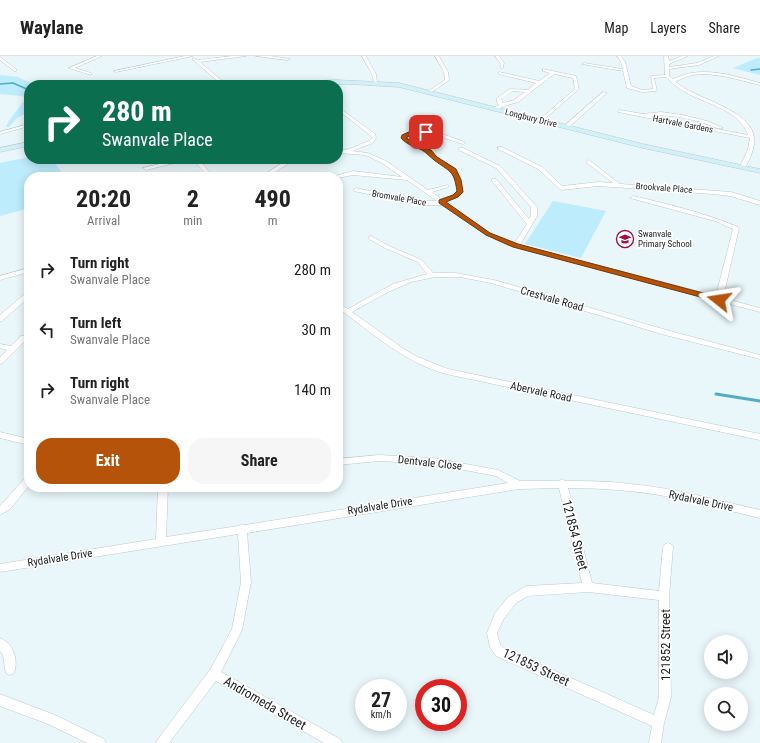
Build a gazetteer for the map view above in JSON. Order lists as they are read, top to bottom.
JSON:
{
  "streets": {
    "street": [
      "Longbury Drive",
      "Hartvale Gardens",
      "Brookvale Place",
      "Bromvale Place",
      "Crestvale Road",
      "Abervale Road",
      "Dentvale Close",
      "Rydalvale Drive",
      "121854 Street",
      "121852 Street",
      "121853 Street",
      "Andromeda Street"
    ]
  },
  "crossings": [
    ["Crestvale Road", "Abervale Road"],
    ["Dentvale Close", "Rydalvale Drive"],
    ["Rydalvale Drive", "121854 Street"],
    ["121854 Street", "121853 Street"],
    ["121852 Street", "121853 Street"]
  ],
  "places": {
    "school or university": ["Swanvale Primary School"]
  },
  "page": {
    "header": "Waylane",
    "nav": ["Map", "Layers", "Share"],
    "turn": ["280 m", "Swanvale Place"],
    "eta": [
      "20:20",
      "Arrival",
      "2",
      "min",
      "490",
      "m"
    ],
    "list": [
      {
        "name": "Turn right",
        "note": "Swanvale Place",
        "value": "280 m"
      },
      {
        "name": "Turn left",
        "note": "Swanvale Place",
        "value": "30 m"
      },
      {
        "name": "Turn right",
        "note": "Swanvale Place",
        "value": "140 m"
      }
    ],
    "buttons": ["Exit", "Share"],
    "speed": "27 km/h",
    "limit": "30"
  }
}
